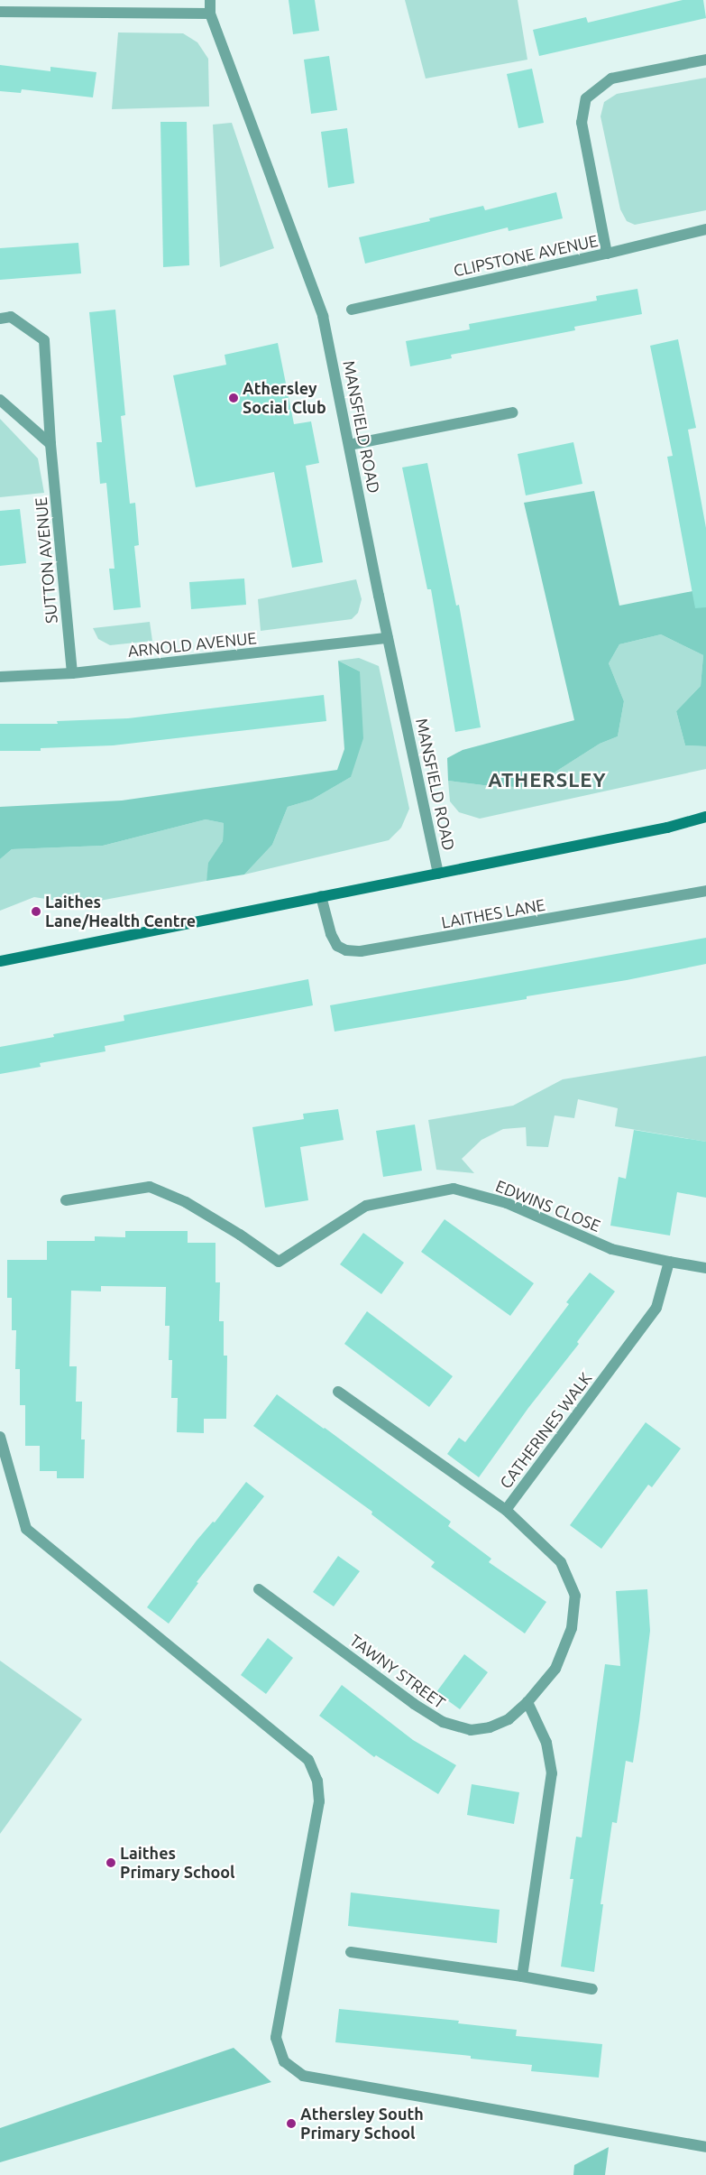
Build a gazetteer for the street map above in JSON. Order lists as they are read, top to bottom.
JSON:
{
  "streets": {
    "street": [
      "CLIPSTONE AVENUE",
      "MANSFIELD ROAD",
      "SUTTON AVENUE",
      "ARNOLD AVENUE",
      "LAITHES LANE",
      "EDWINS CLOSE",
      "CATHERINES WALK",
      "TAWNY STREET"
    ]
  },
  "crossings": [
    ["MANSFIELD ROAD", "ARNOLD AVENUE"],
    ["SUTTON AVENUE", "ARNOLD AVENUE"],
    ["EDWINS CLOSE", "CATHERINES WALK"],
    ["CATHERINES WALK", "TAWNY STREET"]
  ],
  "districts": ["ATHERSLEY"],
  "places": [
    "Athersley Social Club",
    "Laithes Lane/Health Centre",
    "Laithes Primary School",
    "Athersley South Primary School"
  ]
}
